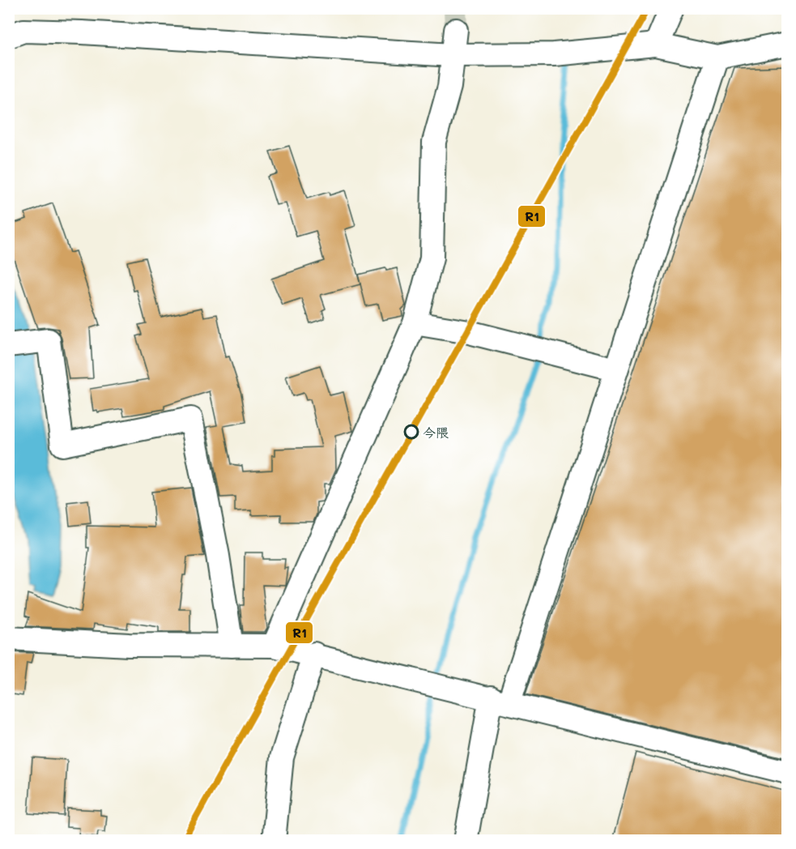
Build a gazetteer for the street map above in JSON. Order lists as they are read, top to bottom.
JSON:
{
  "places": ["今隈"],
  "lines": ["transit line R1"]
}
